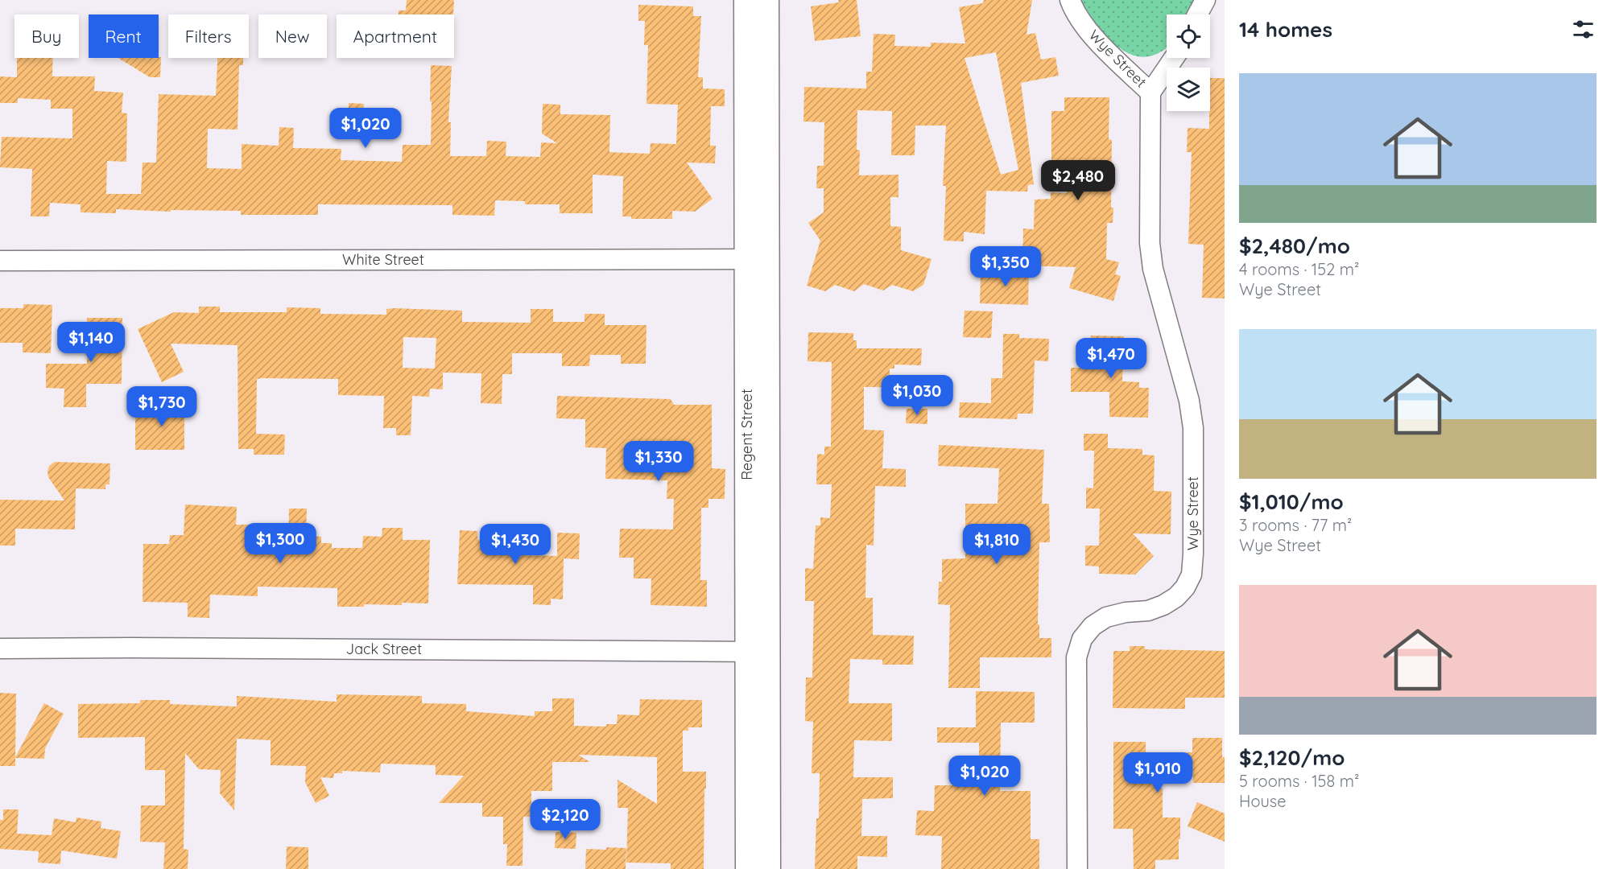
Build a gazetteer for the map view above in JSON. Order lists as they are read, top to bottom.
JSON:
{
  "streets": {
    "street": [
      "Wye Street",
      "White Street",
      "Regent Street",
      "Jack Street"
    ]
  },
  "crossings": [
    ["White Street", "Regent Street"],
    ["Regent Street", "Jack Street"]
  ],
  "page": {
    "heading": "14 homes",
    "chip": [
      "Buy",
      "Rent",
      "Filters",
      "New",
      "Apartment"
    ],
    "list": [
      {
        "name": "$2,480/mo",
        "note": "4 rooms · 152 m² · Wye Street"
      },
      {
        "name": "$1,010/mo",
        "note": "3 rooms · 77 m² · Wye Street"
      },
      {
        "name": "$2,120/mo",
        "note": "5 rooms · 158 m² · House"
      }
    ],
    "price": [
      "$1,020",
      "$2,480",
      "$1,350",
      "$1,140",
      "$1,470",
      "$1,030",
      "$1,730",
      "$1,330",
      "$1,300",
      "$1,430",
      "$1,810",
      "$1,010",
      "$1,020",
      "$2,120"
    ]
  }
}
